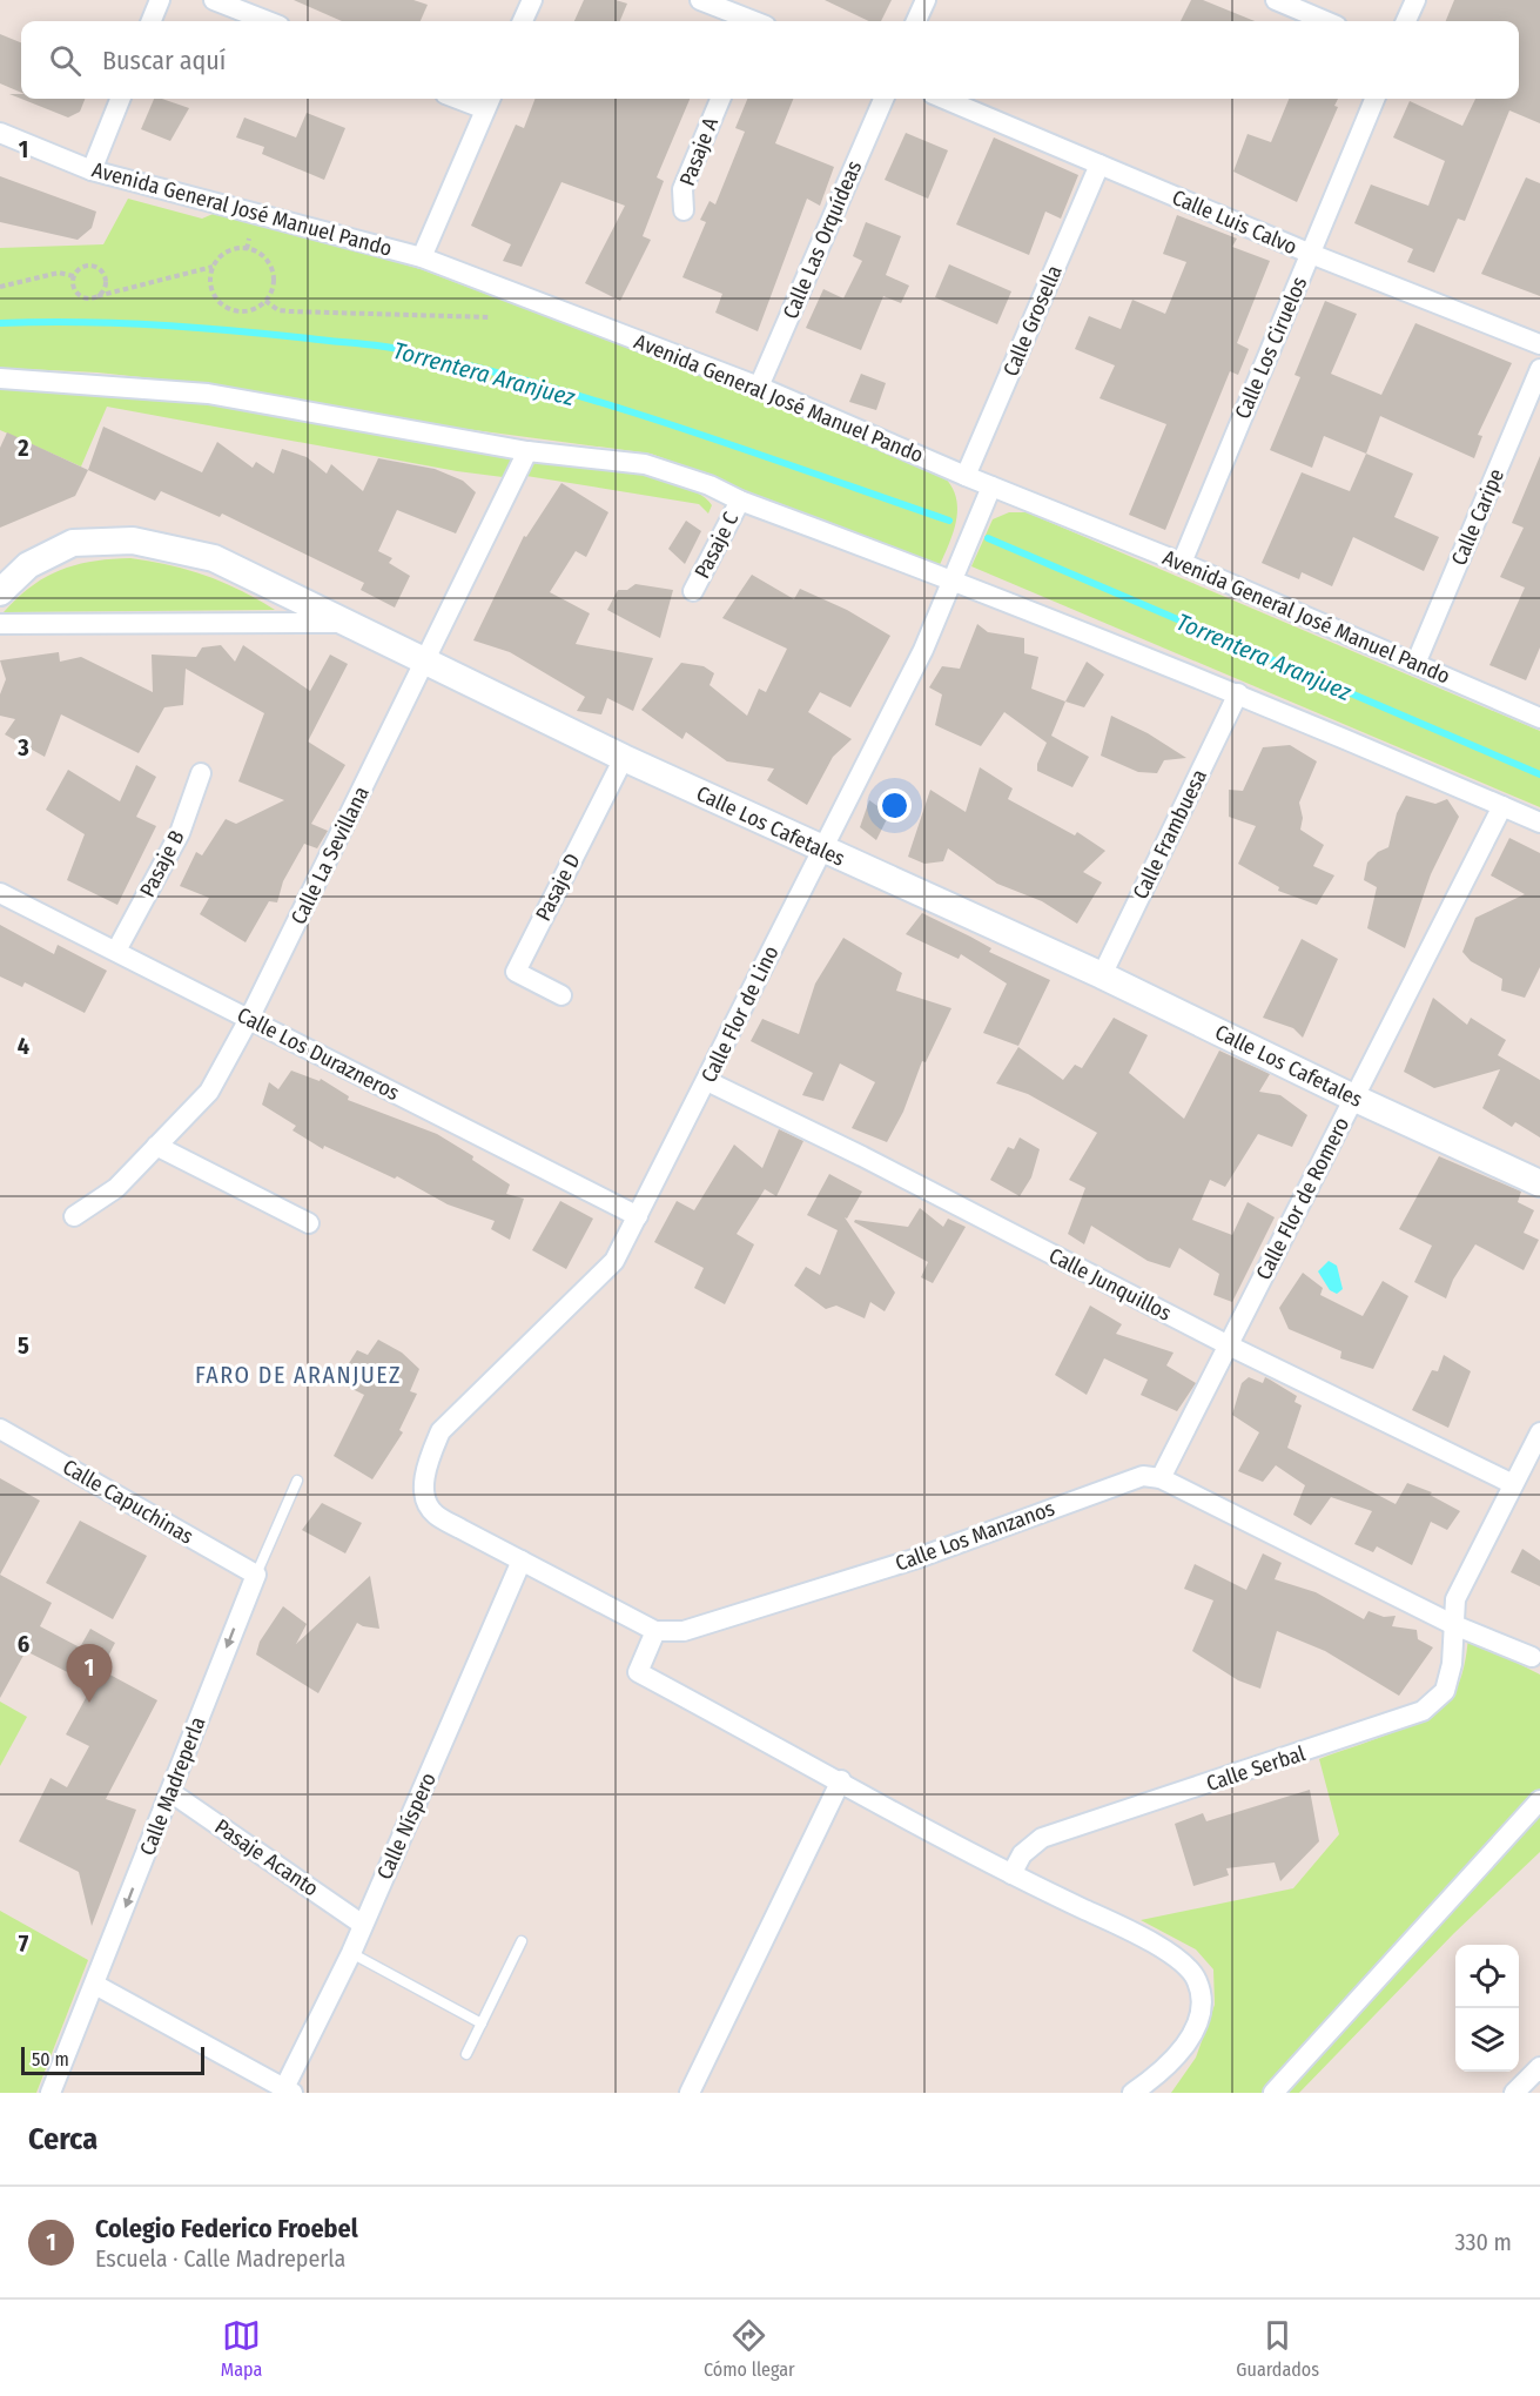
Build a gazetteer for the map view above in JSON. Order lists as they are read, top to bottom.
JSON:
{
  "streets": {
    "main road": ["Calle Los Cafetales"],
    "street": [
      "Pasaje A",
      "Avenida General José Manuel Pando",
      "Calle Luis Calvo",
      "Calle Las Orquídeas",
      "Calle Grosella",
      "Calle Los Ciruelos",
      "Calle Caripe",
      "Pasaje C",
      "Calle Frambuesa",
      "Calle La Sevillana",
      "Pasaje B",
      "Pasaje D",
      "Calle Flor de Lino",
      "Calle Los Durazneros",
      "Calle Flor de Romero",
      "Calle Junquillos",
      "Calle Capuchinas",
      "Calle Los Manzanos",
      "Calle Serbal",
      "Calle Madreperla",
      "Calle Níspero",
      "Pasaje Acanto"
    ]
  },
  "crossings": [
    ["Avenida General José Manuel Pando", "Calle Las Orquídeas"],
    ["Avenida General José Manuel Pando", "Calle Grosella"],
    ["Avenida General José Manuel Pando", "Calle Los Ciruelos"],
    ["Avenida General José Manuel Pando", "Calle Caripe"],
    ["Avenida General José Manuel Pando", "Calle Flor de Lino"],
    ["Calle Luis Calvo", "Calle Grosella"],
    ["Calle Luis Calvo", "Calle Los Ciruelos"],
    ["Calle Los Cafetales", "Calle Frambuesa"],
    ["Calle Los Cafetales", "Calle La Sevillana"],
    ["Calle Los Cafetales", "Pasaje D"],
    ["Calle Los Cafetales", "Calle Flor de Lino"],
    ["Calle Los Cafetales", "Calle Flor de Romero"],
    ["Calle La Sevillana", "Calle Los Durazneros"],
    ["Pasaje B", "Calle Los Durazneros"],
    ["Calle Flor de Lino", "Calle Los Durazneros"],
    ["Calle Flor de Lino", "Calle Junquillos"],
    ["Calle Flor de Lino", "Calle Níspero"],
    ["Calle Flor de Romero", "Calle Junquillos"],
    ["Calle Flor de Romero", "Calle Los Manzanos"],
    ["Calle Junquillos", "Calle Serbal"],
    ["Calle Capuchinas", "Calle Madreperla"],
    ["Calle Madreperla", "Pasaje Acanto"],
    ["Calle Níspero", "Pasaje Acanto"]
  ],
  "one_way": ["Calle Madreperla"],
  "districts": ["FARO DE ARANJUEZ"],
  "water": ["Torrentera Aranjuez"],
  "scale_bar": "50 m",
  "page": {
    "search": "Buscar aquí",
    "pins": "1",
    "scale": "50 m",
    "heading": "Cerca",
    "list": [
      {
        "mark": "1",
        "name": "Colegio Federico Froebel",
        "note": "Escuela · Calle Madreperla",
        "value": "330 m"
      }
    ],
    "nav": ["Mapa", "Cómo llegar", "Guardados"]
  },
  "grid": {
    "rows": [
      "1",
      "2",
      "3",
      "4",
      "5",
      "6",
      "7"
    ]
  }
}
